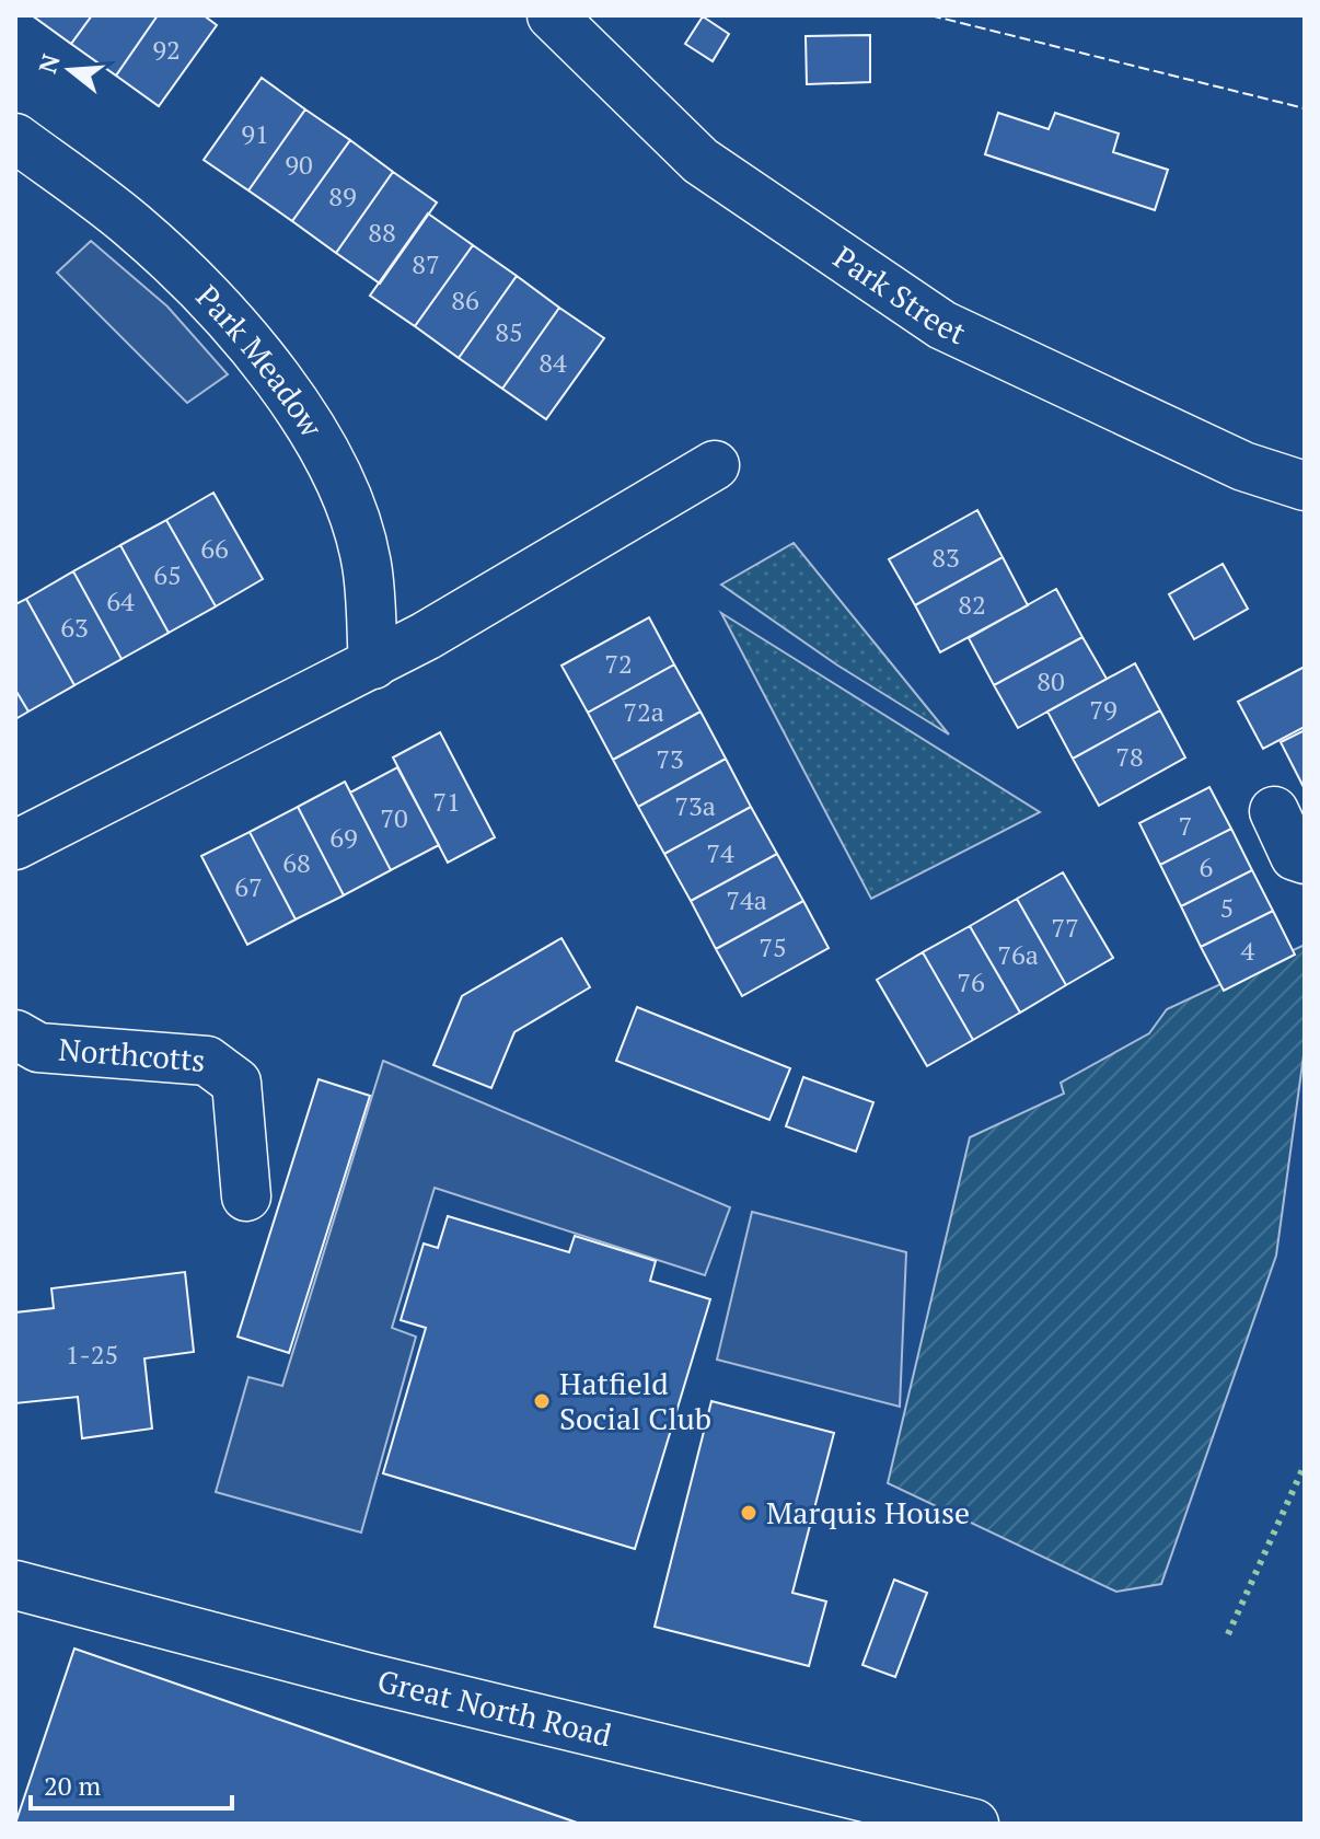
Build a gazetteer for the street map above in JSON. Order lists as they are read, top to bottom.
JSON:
{
  "streets": {
    "street": [
      "Park Street",
      "Park Meadow",
      "Northcotts",
      "Great North Road"
    ]
  },
  "places": ["Hatfield Social Club", "Marquis House"],
  "house_numbers": [
    "92",
    "91",
    "90",
    "89",
    "88",
    "87",
    "86",
    "85",
    "84",
    "66",
    "83",
    "65",
    "64",
    "82",
    "63",
    "72",
    "80",
    "79",
    "72a",
    "78",
    "73",
    "71",
    "73a",
    "70",
    "7",
    "69",
    "74",
    "68",
    "6",
    "67",
    "74a",
    "5",
    "77",
    "75",
    "4",
    "76a",
    "76",
    "1-25"
  ],
  "scale_bar": "20 m",
  "north": "left"
}
